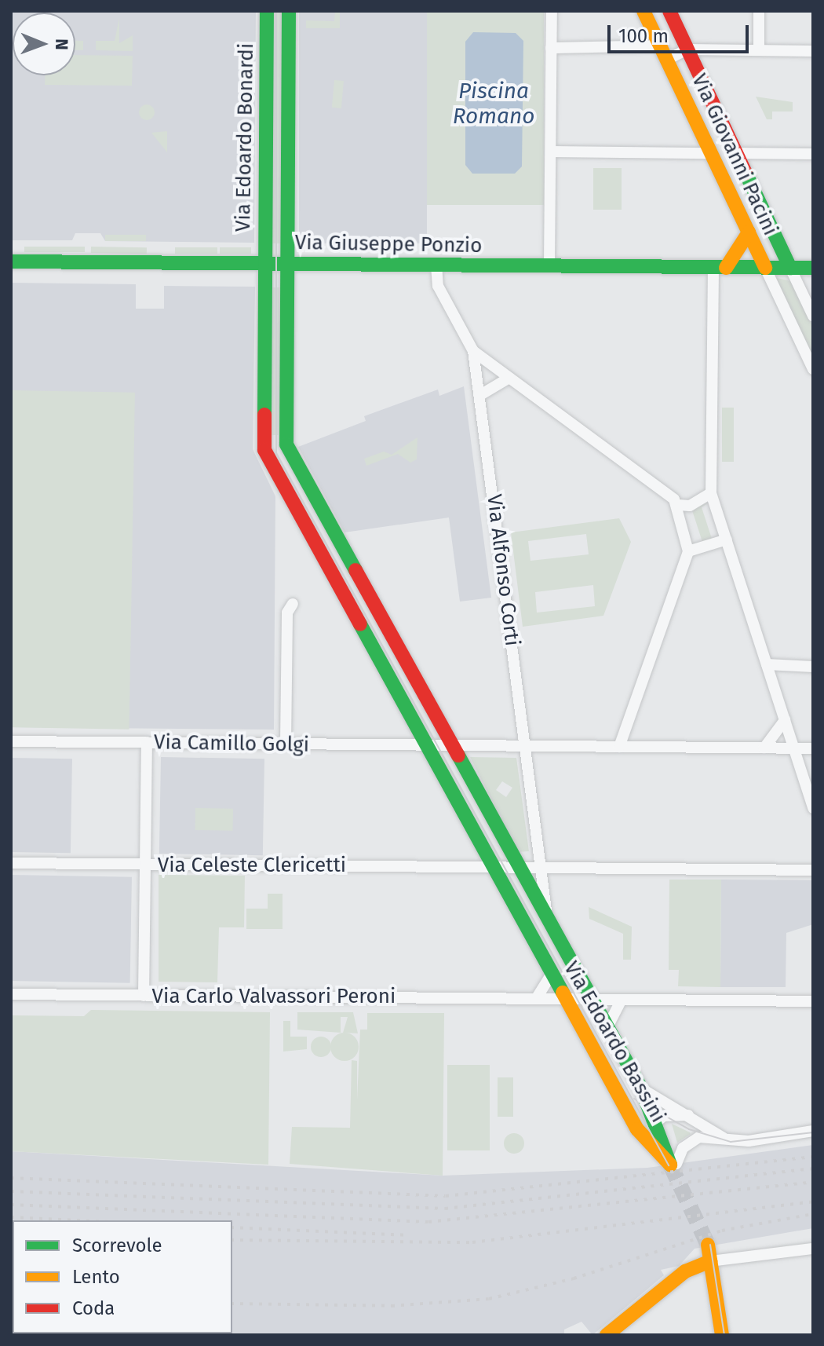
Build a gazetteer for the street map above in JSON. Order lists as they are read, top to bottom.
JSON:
{
  "streets": {
    "street": [
      "Via Edoardo Bonardi",
      "Via Giovanni Pacini",
      "Via Giuseppe Ponzio",
      "Via Alfonso Corti",
      "Via Camillo Golgi",
      "Via Celeste Clericetti",
      "Via Carlo Valvassori Peroni",
      "Via Edoardo Bassini"
    ]
  },
  "crossings": [
    ["Via Edoardo Bonardi", "Via Giuseppe Ponzio"],
    ["Via Edoardo Bonardi", "Via Edoardo Bassini"],
    ["Via Giovanni Pacini", "Via Giuseppe Ponzio"],
    ["Via Giuseppe Ponzio", "Via Alfonso Corti"],
    ["Via Giuseppe Ponzio", "Via Edoardo Bassini"],
    ["Via Alfonso Corti", "Via Edoardo Bassini"],
    ["Via Camillo Golgi", "Via Edoardo Bassini"],
    ["Via Celeste Clericetti", "Via Edoardo Bassini"],
    ["Via Carlo Valvassori Peroni", "Via Edoardo Bassini"]
  ],
  "water": ["Piscina Romano"],
  "legend": ["Scorrevole", "Lento", "Coda"],
  "scale_bar": "100 m",
  "north": "right"
}
